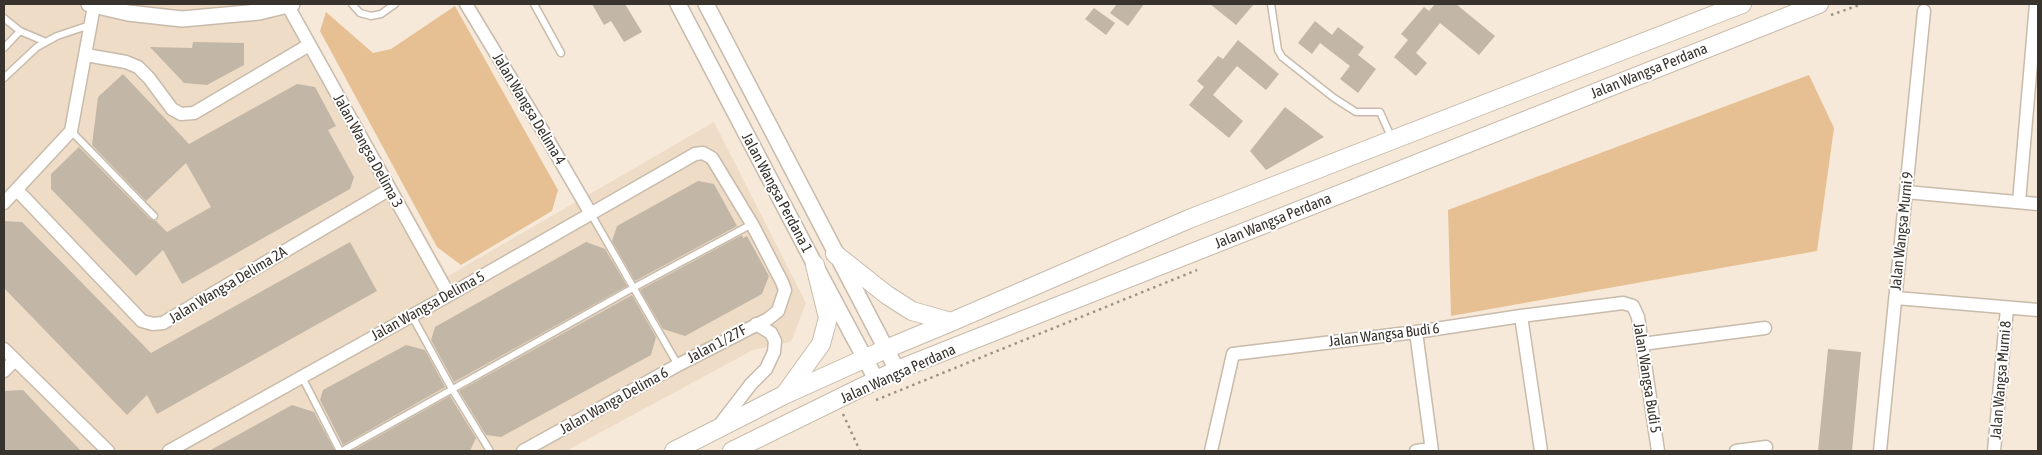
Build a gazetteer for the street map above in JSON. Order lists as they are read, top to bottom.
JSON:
{
  "streets": {
    "main road": ["Jalan Wangsa Perdana"],
    "street": [
      "Jalan Wangsa Delima 4",
      "Jalan Wangsa Delima 3",
      "Jalan Wangsa Perdana 1",
      "Jalan Wangsa Murni 9",
      "Jalan Wangsa Delima 2A",
      "Jalan Wangsa Delima 5",
      "Jalan Wangsa Budi 6",
      "Jalan 1/27F",
      "Jalan Wangsa Budi 5",
      "Jalan Wangsa Murni 8",
      "Jalan Wanga Delima 6"
    ]
  },
  "crossings": [
    ["Jalan Wangsa Perdana", "Jalan Wangsa Perdana 1"],
    ["Jalan Wangsa Delima 4", "Jalan Wangsa Delima 5"],
    ["Jalan Wangsa Delima 3", "Jalan Wangsa Delima 2A"],
    ["Jalan Wangsa Delima 3", "Jalan Wangsa Delima 5"],
    ["Jalan Wangsa Delima 5", "Jalan 1/27F"],
    ["Jalan Wangsa Budi 6", "Jalan Wangsa Budi 5"],
    ["Jalan 1/27F", "Jalan Wanga Delima 6"]
  ]
}
